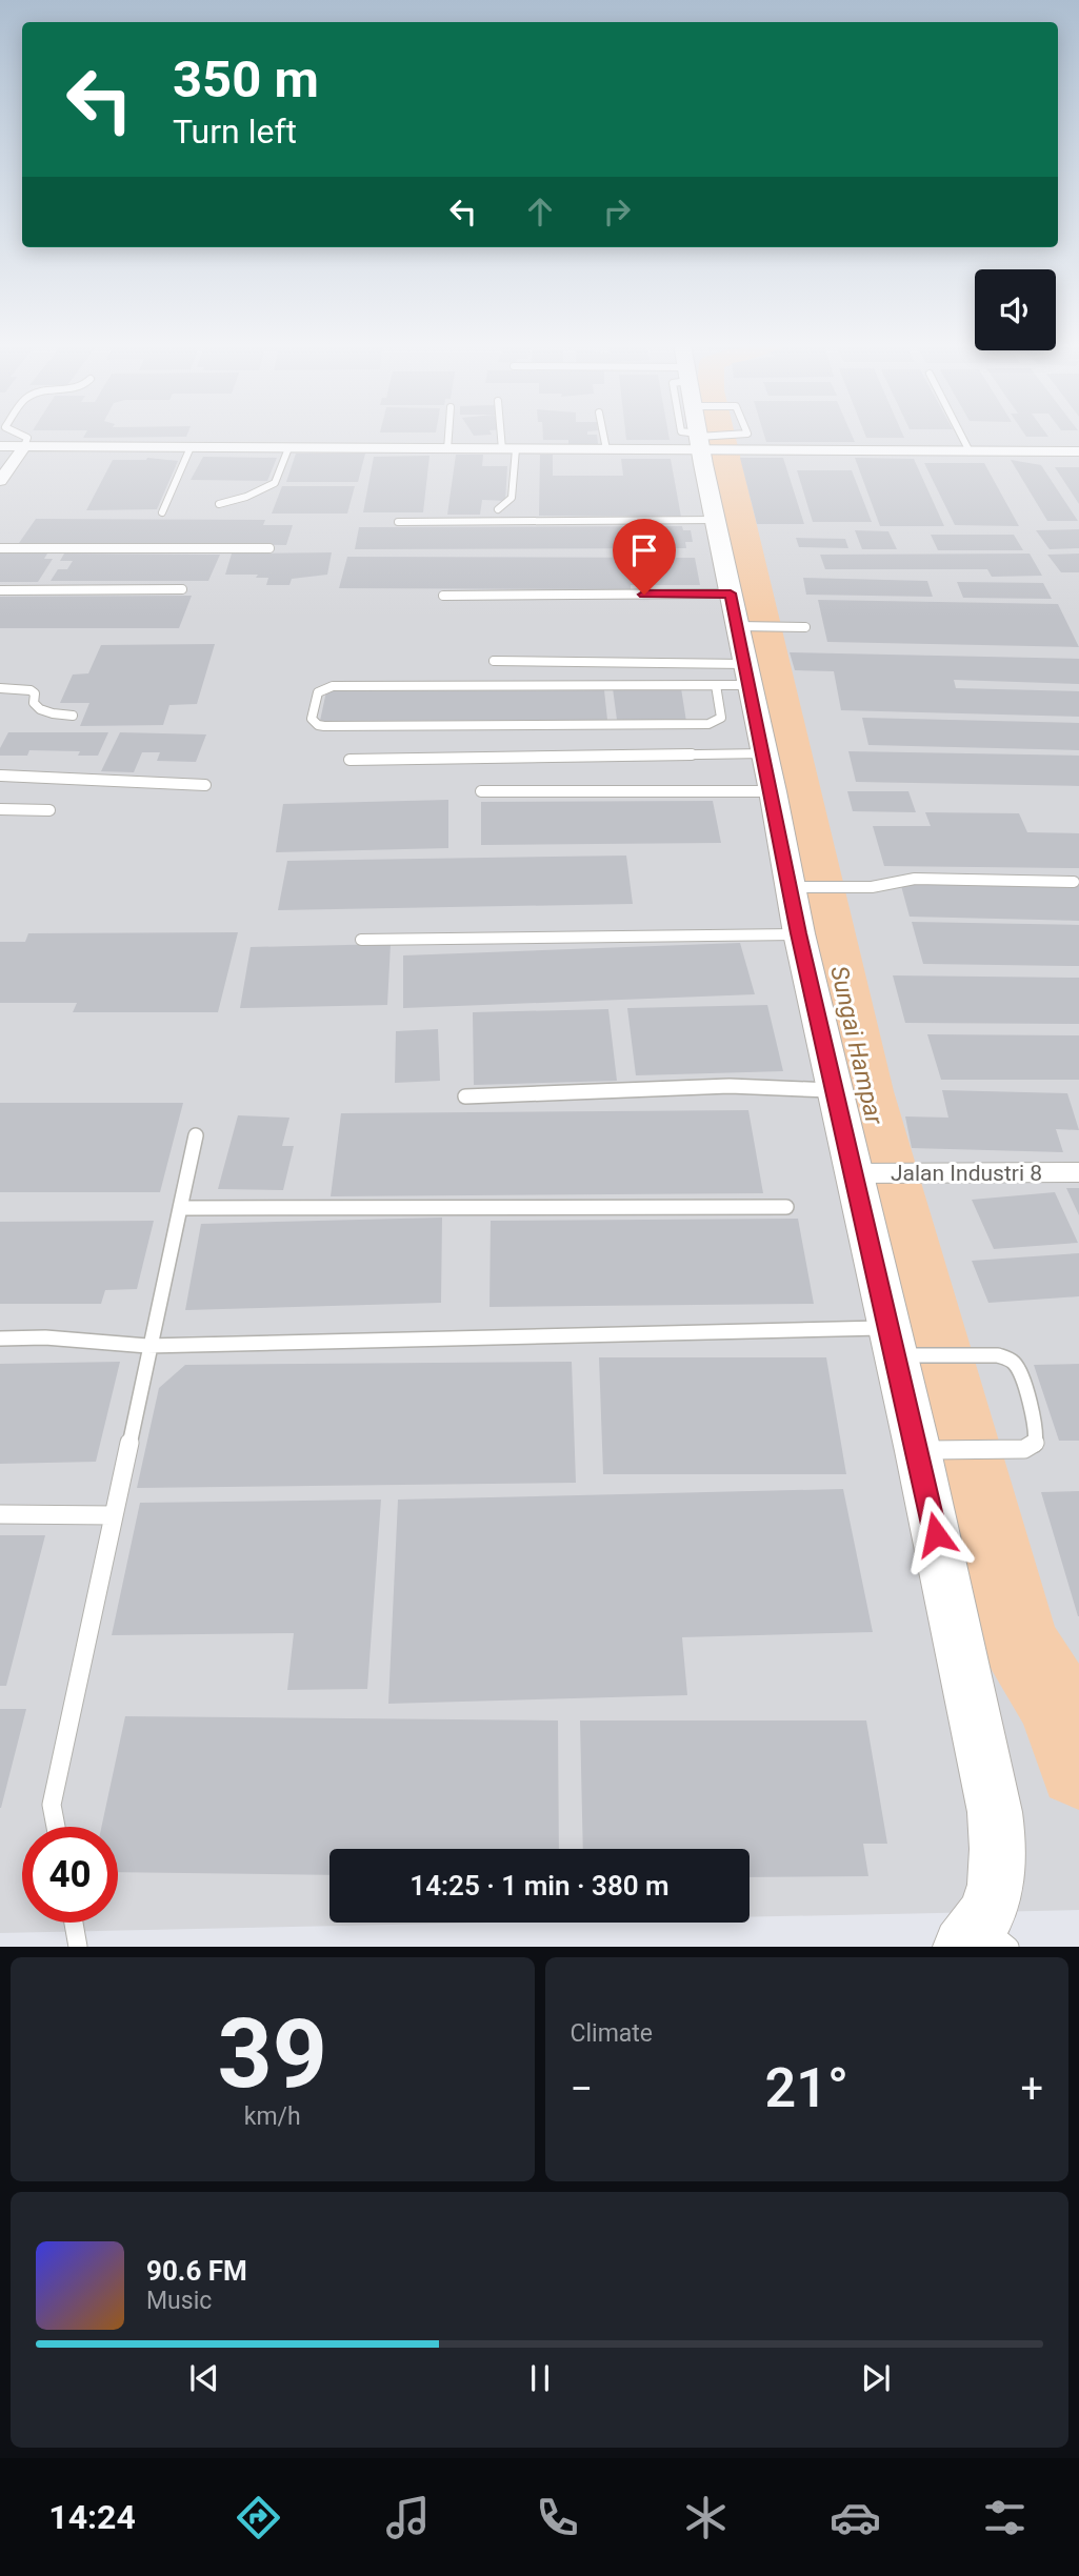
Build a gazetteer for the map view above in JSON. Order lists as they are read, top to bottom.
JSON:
{
  "streets": {
    "street": ["Jalan Industri 8"]
  },
  "water": ["Sungai Hampar"],
  "page": {
    "turn": ["350 m", "Turn left"],
    "limit": "40",
    "trip": "14:25 · 1 min · 380 m",
    "tile": [
      ["39", "km/h"],
      "Climate"
    ],
    "heat": ["−", "21°", "+"],
    "song": ["90.6 FM", "Music"],
    "tabs": "14:24"
  }
}
